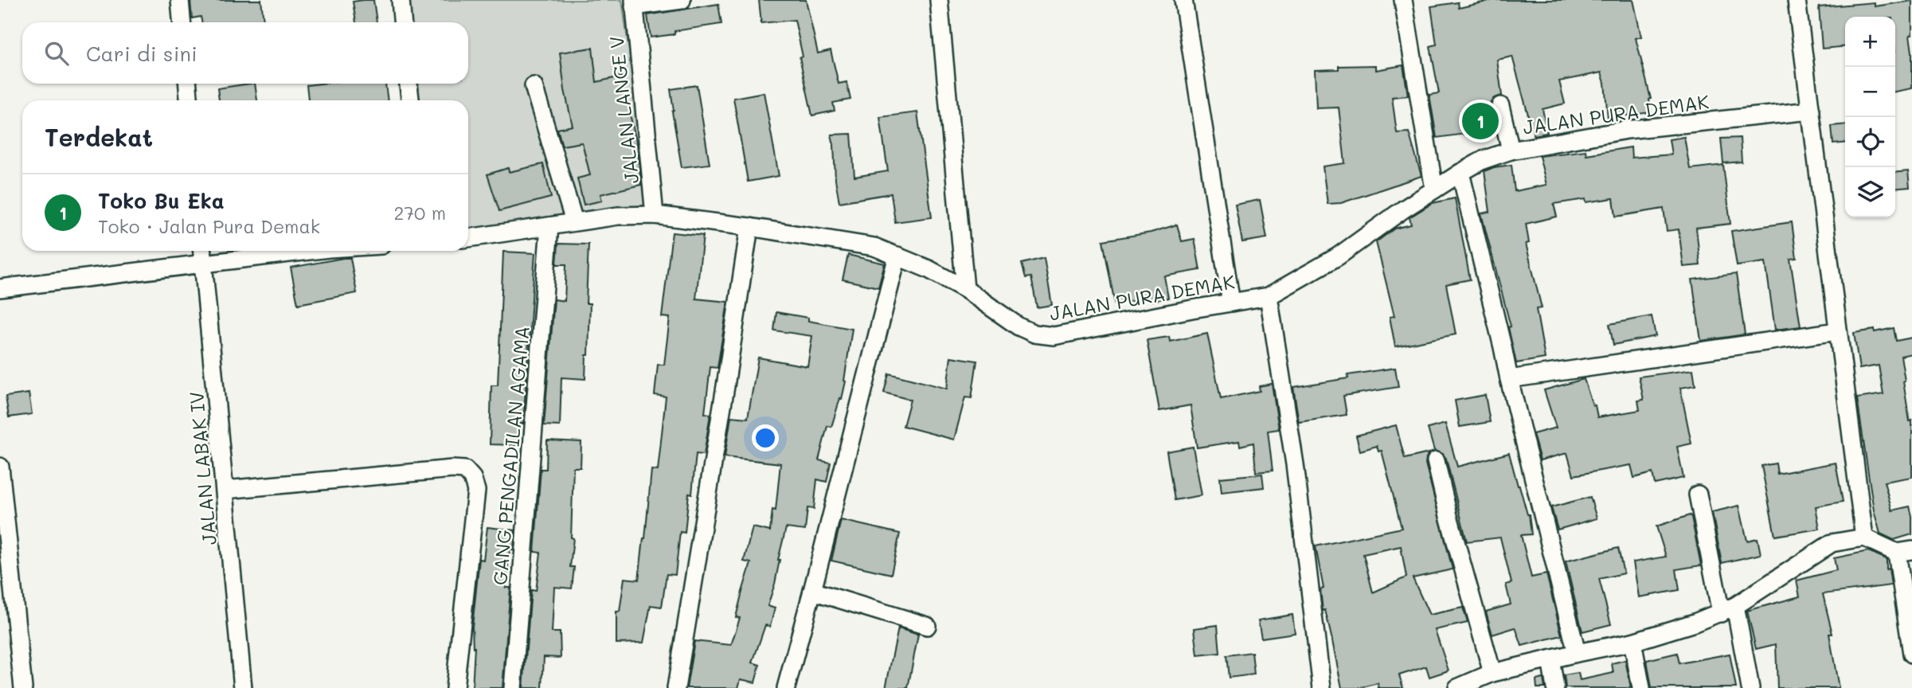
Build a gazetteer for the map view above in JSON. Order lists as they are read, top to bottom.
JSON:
{
  "streets": {
    "street": [
      "JALAN LANGE V",
      "JALAN PURA DEMAK",
      "GANG PENGADILAN AGAMA",
      "JALAN LABAK IV"
    ]
  },
  "crossings": [
    ["JALAN LANGE V", "JALAN PURA DEMAK"],
    ["JALAN PURA DEMAK", "GANG PENGADILAN AGAMA"]
  ],
  "page": {
    "map_buttons": ["+", "−"],
    "search": "Cari di sini",
    "pins": "1",
    "heading": "Terdekat",
    "list": [
      {
        "mark": "1",
        "name": "Toko Bu Eka",
        "note": "Toko · Jalan Pura Demak",
        "value": "270 m"
      }
    ]
  }
}
